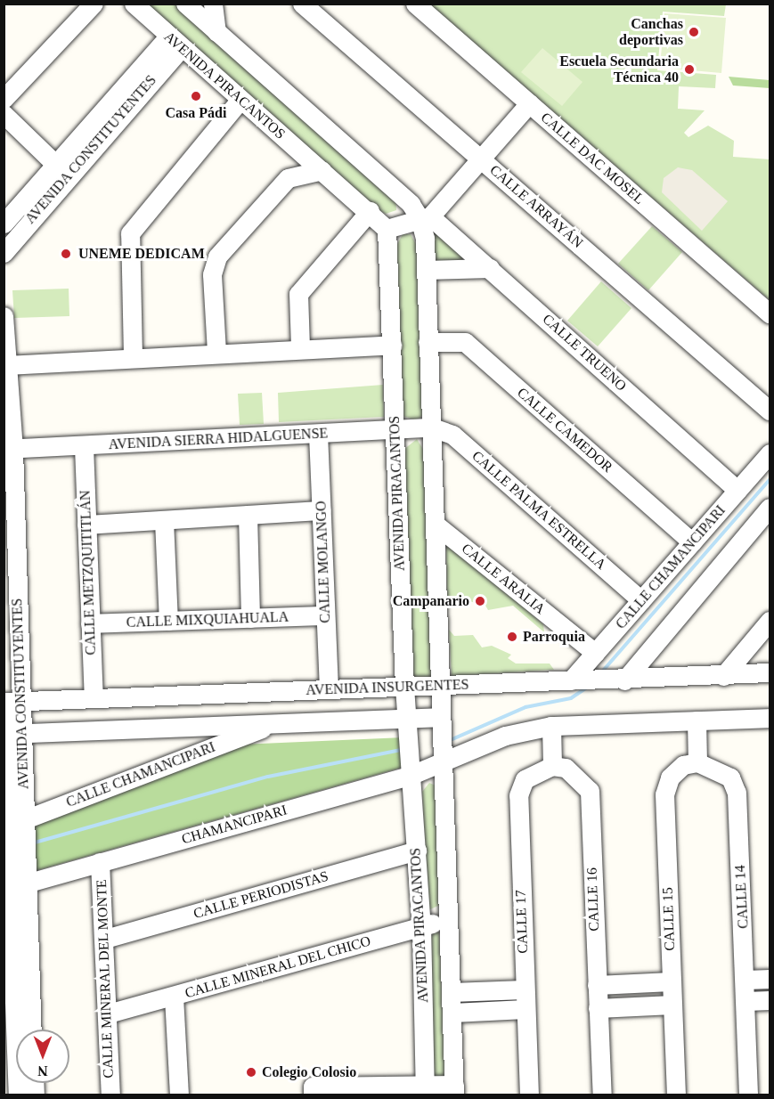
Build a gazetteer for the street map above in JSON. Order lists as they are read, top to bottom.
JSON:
{
  "streets": {
    "street": [
      "AVENIDA PIRACANTOS",
      "AVENIDA CONSTITUYENTES",
      "CALLE DAC MOSEL",
      "CALLE ARRAYÁN",
      "CALLE TRUENO",
      "CALLE CAMEDOR",
      "AVENIDA SIERRA HIDALGUENSE",
      "CALLE PALMA ESTRELLA",
      "CALLE MOLANGO",
      "CALLE CHAMANCIPARI",
      "CALLE METZQUITITLÁN",
      "CALLE ARALIA",
      "CALLE MIXQUIAHUALA",
      "AVENIDA INSURGENTES",
      "CHAMANCIPARI",
      "CALLE PERIODISTAS",
      "CALLE 14",
      "CALLE 16",
      "CALLE 15",
      "CALLE 17",
      "CALLE MINERAL DEL CHICO",
      "CALLE MINERAL DEL MONTE"
    ]
  },
  "crossings": [
    ["AVENIDA PIRACANTOS", "AVENIDA CONSTITUYENTES"],
    ["AVENIDA PIRACANTOS", "CALLE TRUENO"],
    ["AVENIDA PIRACANTOS", "CALLE CAMEDOR"],
    ["AVENIDA PIRACANTOS", "AVENIDA SIERRA HIDALGUENSE"],
    ["AVENIDA PIRACANTOS", "CALLE PALMA ESTRELLA"],
    ["AVENIDA PIRACANTOS", "CALLE ARALIA"],
    ["AVENIDA PIRACANTOS", "AVENIDA INSURGENTES"],
    ["AVENIDA PIRACANTOS", "CHAMANCIPARI"],
    ["AVENIDA PIRACANTOS", "CALLE PERIODISTAS"],
    ["AVENIDA PIRACANTOS", "CALLE MINERAL DEL CHICO"],
    ["AVENIDA CONSTITUYENTES", "AVENIDA SIERRA HIDALGUENSE"],
    ["AVENIDA CONSTITUYENTES", "CALLE CHAMANCIPARI"],
    ["AVENIDA CONSTITUYENTES", "AVENIDA INSURGENTES"],
    ["AVENIDA CONSTITUYENTES", "CHAMANCIPARI"],
    ["CALLE TRUENO", "CALLE CHAMANCIPARI"],
    ["CALLE CAMEDOR", "CALLE CHAMANCIPARI"],
    ["AVENIDA SIERRA HIDALGUENSE", "CALLE PALMA ESTRELLA"],
    ["AVENIDA SIERRA HIDALGUENSE", "CALLE MOLANGO"],
    ["AVENIDA SIERRA HIDALGUENSE", "CALLE METZQUITITLÁN"],
    ["CALLE PALMA ESTRELLA", "CALLE CHAMANCIPARI"],
    ["CALLE MOLANGO", "CALLE MIXQUIAHUALA"],
    ["CALLE MOLANGO", "AVENIDA INSURGENTES"],
    ["CALLE CHAMANCIPARI", "CALLE ARALIA"],
    ["CALLE CHAMANCIPARI", "AVENIDA INSURGENTES"],
    ["CALLE METZQUITITLÁN", "CALLE MIXQUIAHUALA"],
    ["CALLE METZQUITITLÁN", "AVENIDA INSURGENTES"],
    ["CHAMANCIPARI", "CALLE MINERAL DEL MONTE"],
    ["CALLE PERIODISTAS", "CALLE MINERAL DEL MONTE"],
    ["CALLE 14", "CALLE 15"],
    ["CALLE 16", "CALLE 17"],
    ["CALLE MINERAL DEL CHICO", "CALLE MINERAL DEL MONTE"]
  ],
  "places": [
    "Canchas deportivas",
    "Escuela Secundaria Técnica 40",
    "Casa Pádi",
    "UNEME DEDICAM",
    "Campanario",
    "Parroquia",
    "Colegio Colosio"
  ],
  "north": "bottom"
}
